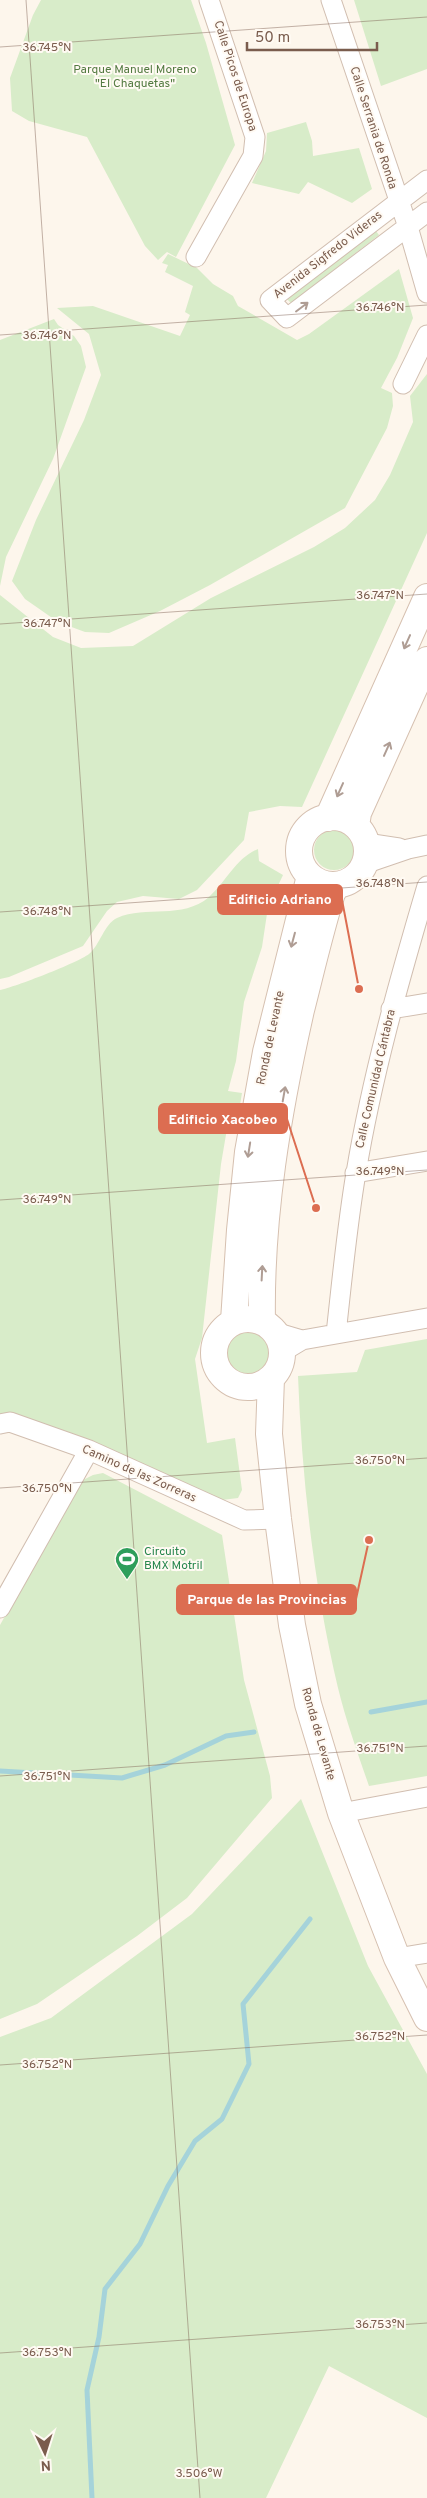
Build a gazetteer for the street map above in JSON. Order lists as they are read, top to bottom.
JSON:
{
  "streets": {
    "main road": ["Ronda de Levante"],
    "street": [
      "Calle Picos de Europa",
      "Calle Serrania de Ronda",
      "Avenida Sigfredo Videras",
      "Calle Comunidad Cántabra",
      "Camino de las Zorreras"
    ]
  },
  "crossings": [
    ["Calle Serrania de Ronda", "Avenida Sigfredo Videras"],
    ["Ronda de Levante", "Camino de las Zorreras"]
  ],
  "parks": ["Parque Manuel Moreno \"El Chaquetas\""],
  "places": {
    "other": ["Edificio Adriano", "Edificio Xacobeo", "Parque de las Provincias"],
    "sports": ["Circuito BMX Motril"]
  },
  "scale_bar": "50 m",
  "north": "bottom",
  "coordinates": [
    "36.745°N",
    "36.746°N",
    "36.747°N",
    "36.748°N",
    "36.749°N",
    "36.750°N",
    "36.751°N",
    "36.752°N",
    "36.753°N",
    "3.506°W"
  ]
}
